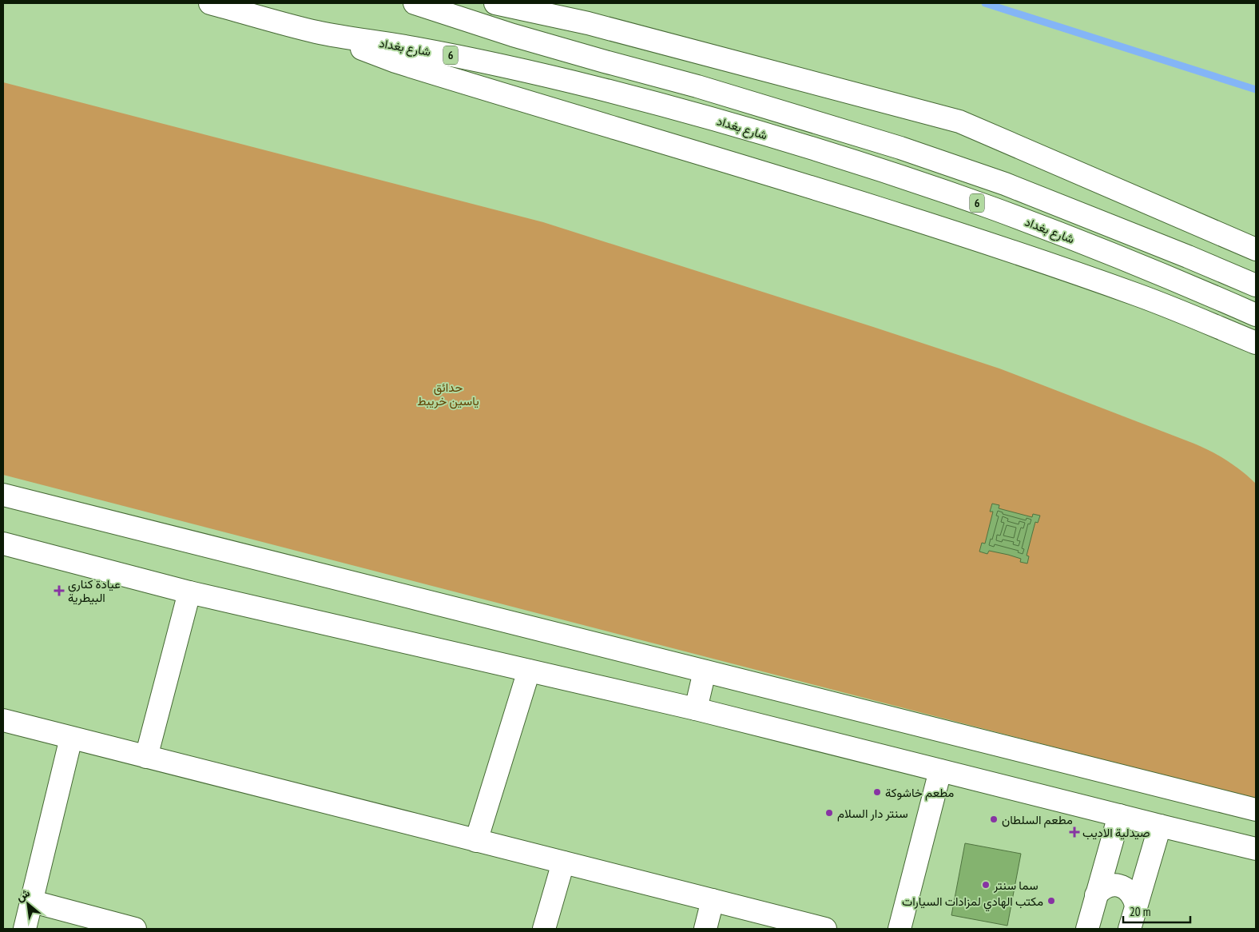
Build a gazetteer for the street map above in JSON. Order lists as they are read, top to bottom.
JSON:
{
  "streets": {
    "main road": ["شارع بغداد", "6"]
  },
  "parks": ["حدائق ياسين خريبط"],
  "places": {
    "health": ["عيادة كناري البيطرية", "صيدلية الاديب"],
    "other": [
      "مطعم خاشوكة",
      "سنتر دار السلام",
      "مطعم السلطان",
      "سما سنتر",
      "مكتب الهادي لمزادات السيارات"
    ]
  },
  "scale_bar": "20 m",
  "north": "top left"
}
